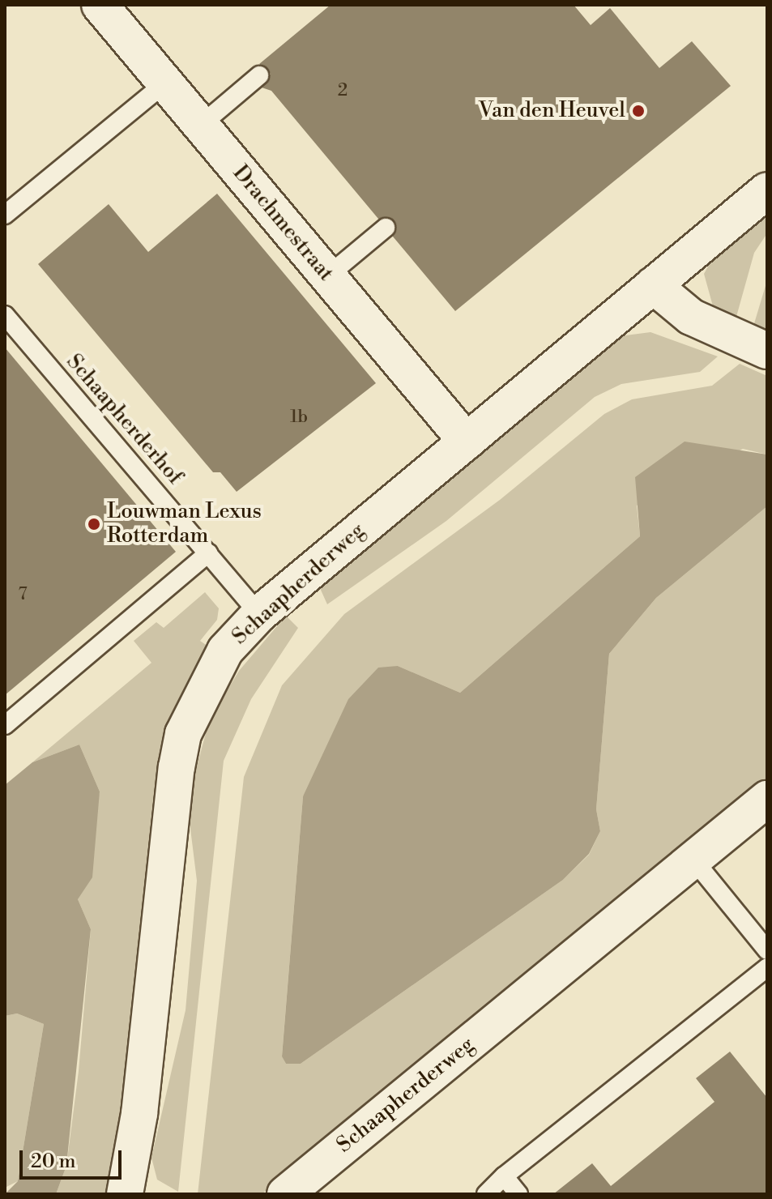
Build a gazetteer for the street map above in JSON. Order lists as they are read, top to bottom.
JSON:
{
  "streets": {
    "street": ["Drachmestraat", "Schaapherderweg"],
    "lane": ["Schaapherderhof"]
  },
  "crossings": [
    ["Drachmestraat", "Schaapherderweg"],
    ["Schaapherderhof", "Schaapherderweg"]
  ],
  "places": ["Van den Heuvel", "Louwman Lexus Rotterdam"],
  "house_numbers": ["2", "1b", "7"],
  "scale_bar": "20 m"
}
